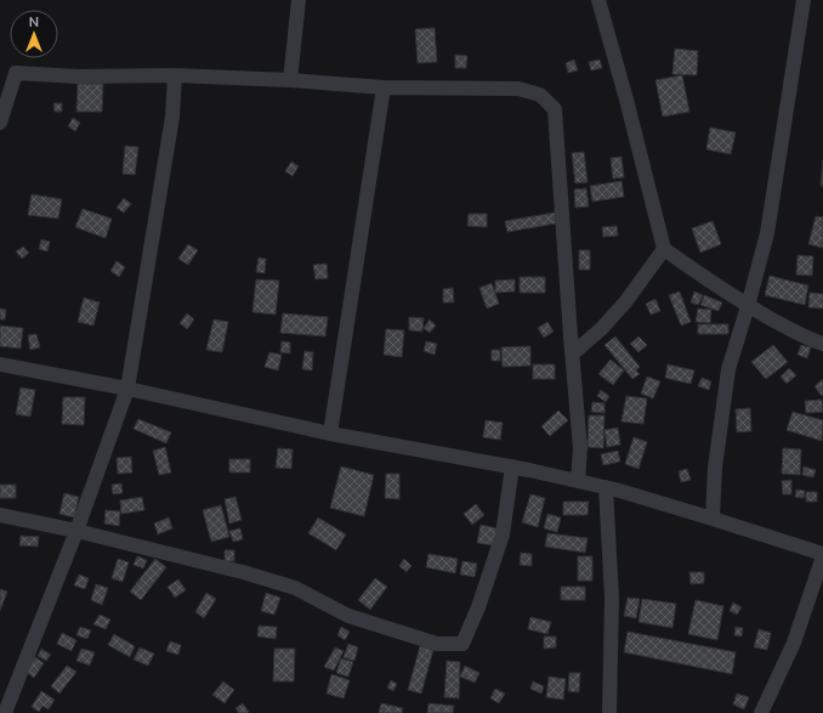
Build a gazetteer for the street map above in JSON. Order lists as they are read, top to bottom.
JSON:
{
  "north": "top"
}
